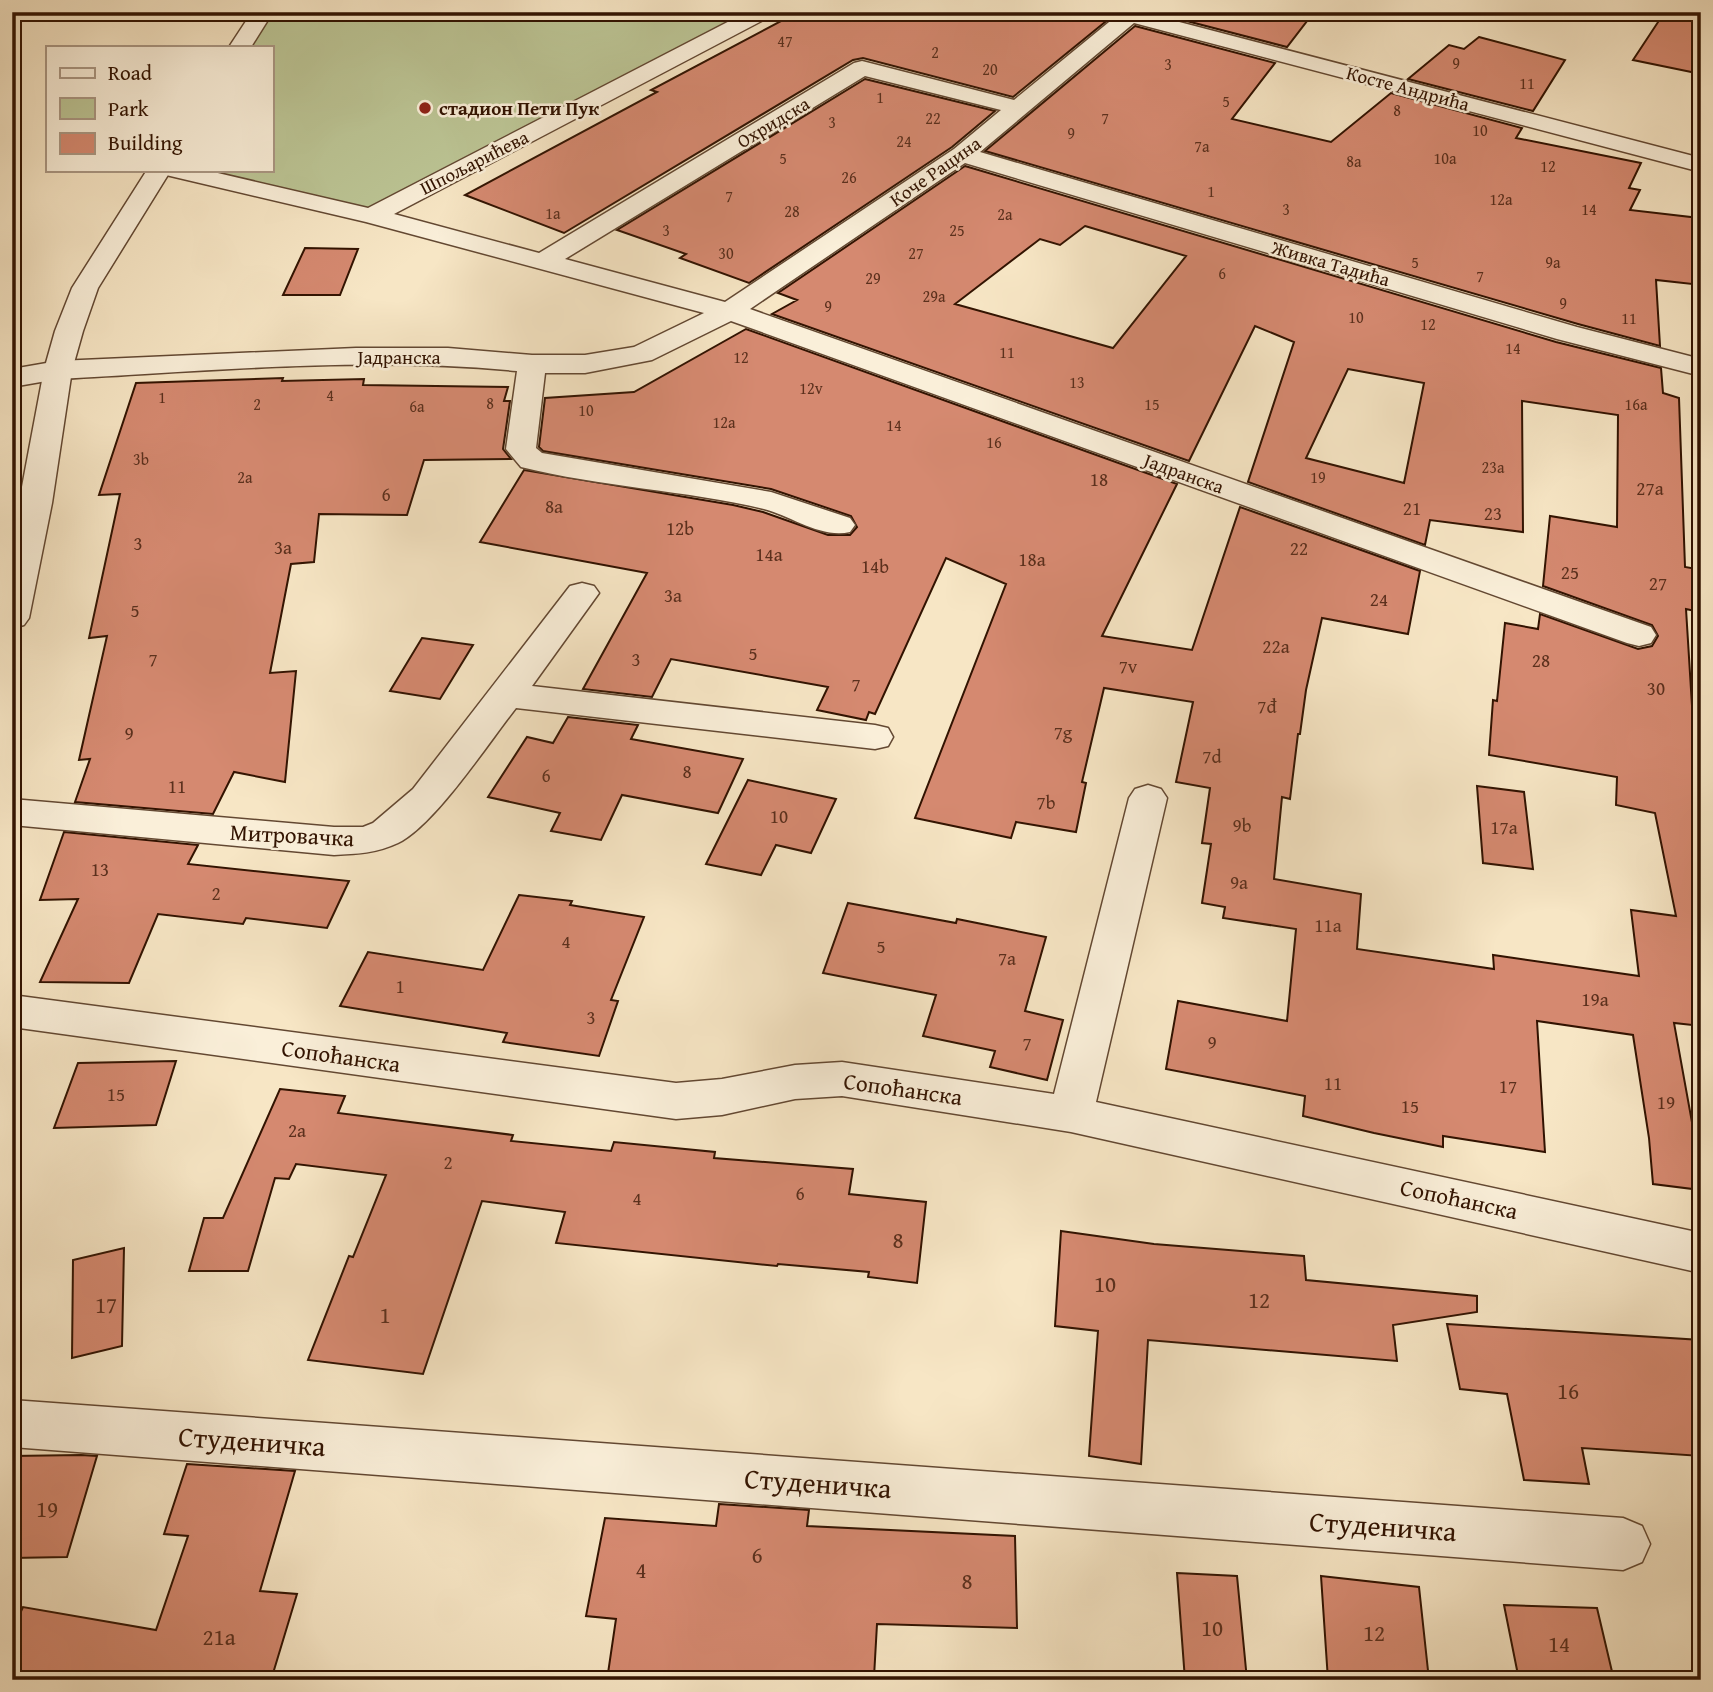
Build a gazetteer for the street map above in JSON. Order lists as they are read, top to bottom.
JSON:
{
  "streets": {
    "street": [
      "Косте Андрића",
      "Охридска",
      "Шпољарићева",
      "Коче Рацина",
      "Живка Тадића",
      "Јадранска",
      "Митровачка",
      "Сопоћанска",
      "Студеничка"
    ]
  },
  "crossings": [
    ["Косте Андрића", "Коче Рацина"],
    ["Охридска", "Коче Рацина"],
    ["Охридска", "Јадранска"],
    ["Шпољарићева", "Јадранска"],
    ["Коче Рацина", "Живка Тадића"],
    ["Коче Рацина", "Јадранска"]
  ],
  "places": ["стадион Пети Пук"],
  "house_numbers": [
    "47",
    "2",
    "9",
    "3",
    "20",
    "11",
    "1",
    "5",
    "8",
    "22",
    "7",
    "3",
    "10",
    "9",
    "24",
    "7a",
    "5",
    "10a",
    "8a",
    "12",
    "26",
    "1",
    "7",
    "12a",
    "3",
    "14",
    "28",
    "1a",
    "2a",
    "3",
    "25",
    "30",
    "27",
    "5",
    "9a",
    "6",
    "7",
    "29",
    "29a",
    "9",
    "9",
    "10",
    "11",
    "12",
    "14",
    "11",
    "12",
    "13",
    "12v",
    "4",
    "1",
    "8",
    "2",
    "15",
    "16a",
    "6a",
    "10",
    "12a",
    "14",
    "16",
    "3b",
    "23a",
    "2a",
    "19",
    "18",
    "27a",
    "6",
    "8a",
    "21",
    "23",
    "12b",
    "3",
    "3a",
    "22",
    "14a",
    "18a",
    "14b",
    "25",
    "27",
    "3a",
    "24",
    "5",
    "22a",
    "5",
    "7",
    "3",
    "28",
    "7v",
    "7",
    "30",
    "7đ",
    "7g",
    "9",
    "7d",
    "8",
    "6",
    "11",
    "7b",
    "10",
    "9b",
    "17a",
    "13",
    "9a",
    "2",
    "11a",
    "4",
    "5",
    "7a",
    "1",
    "19a",
    "3",
    "9",
    "7",
    "11",
    "17",
    "15",
    "19",
    "15",
    "2a",
    "2",
    "6",
    "4",
    "8",
    "10",
    "12",
    "17",
    "1",
    "16",
    "19",
    "6",
    "4",
    "8",
    "10",
    "12",
    "21a",
    "14"
  ],
  "legend": ["Road", "Park", "Building"]
}
